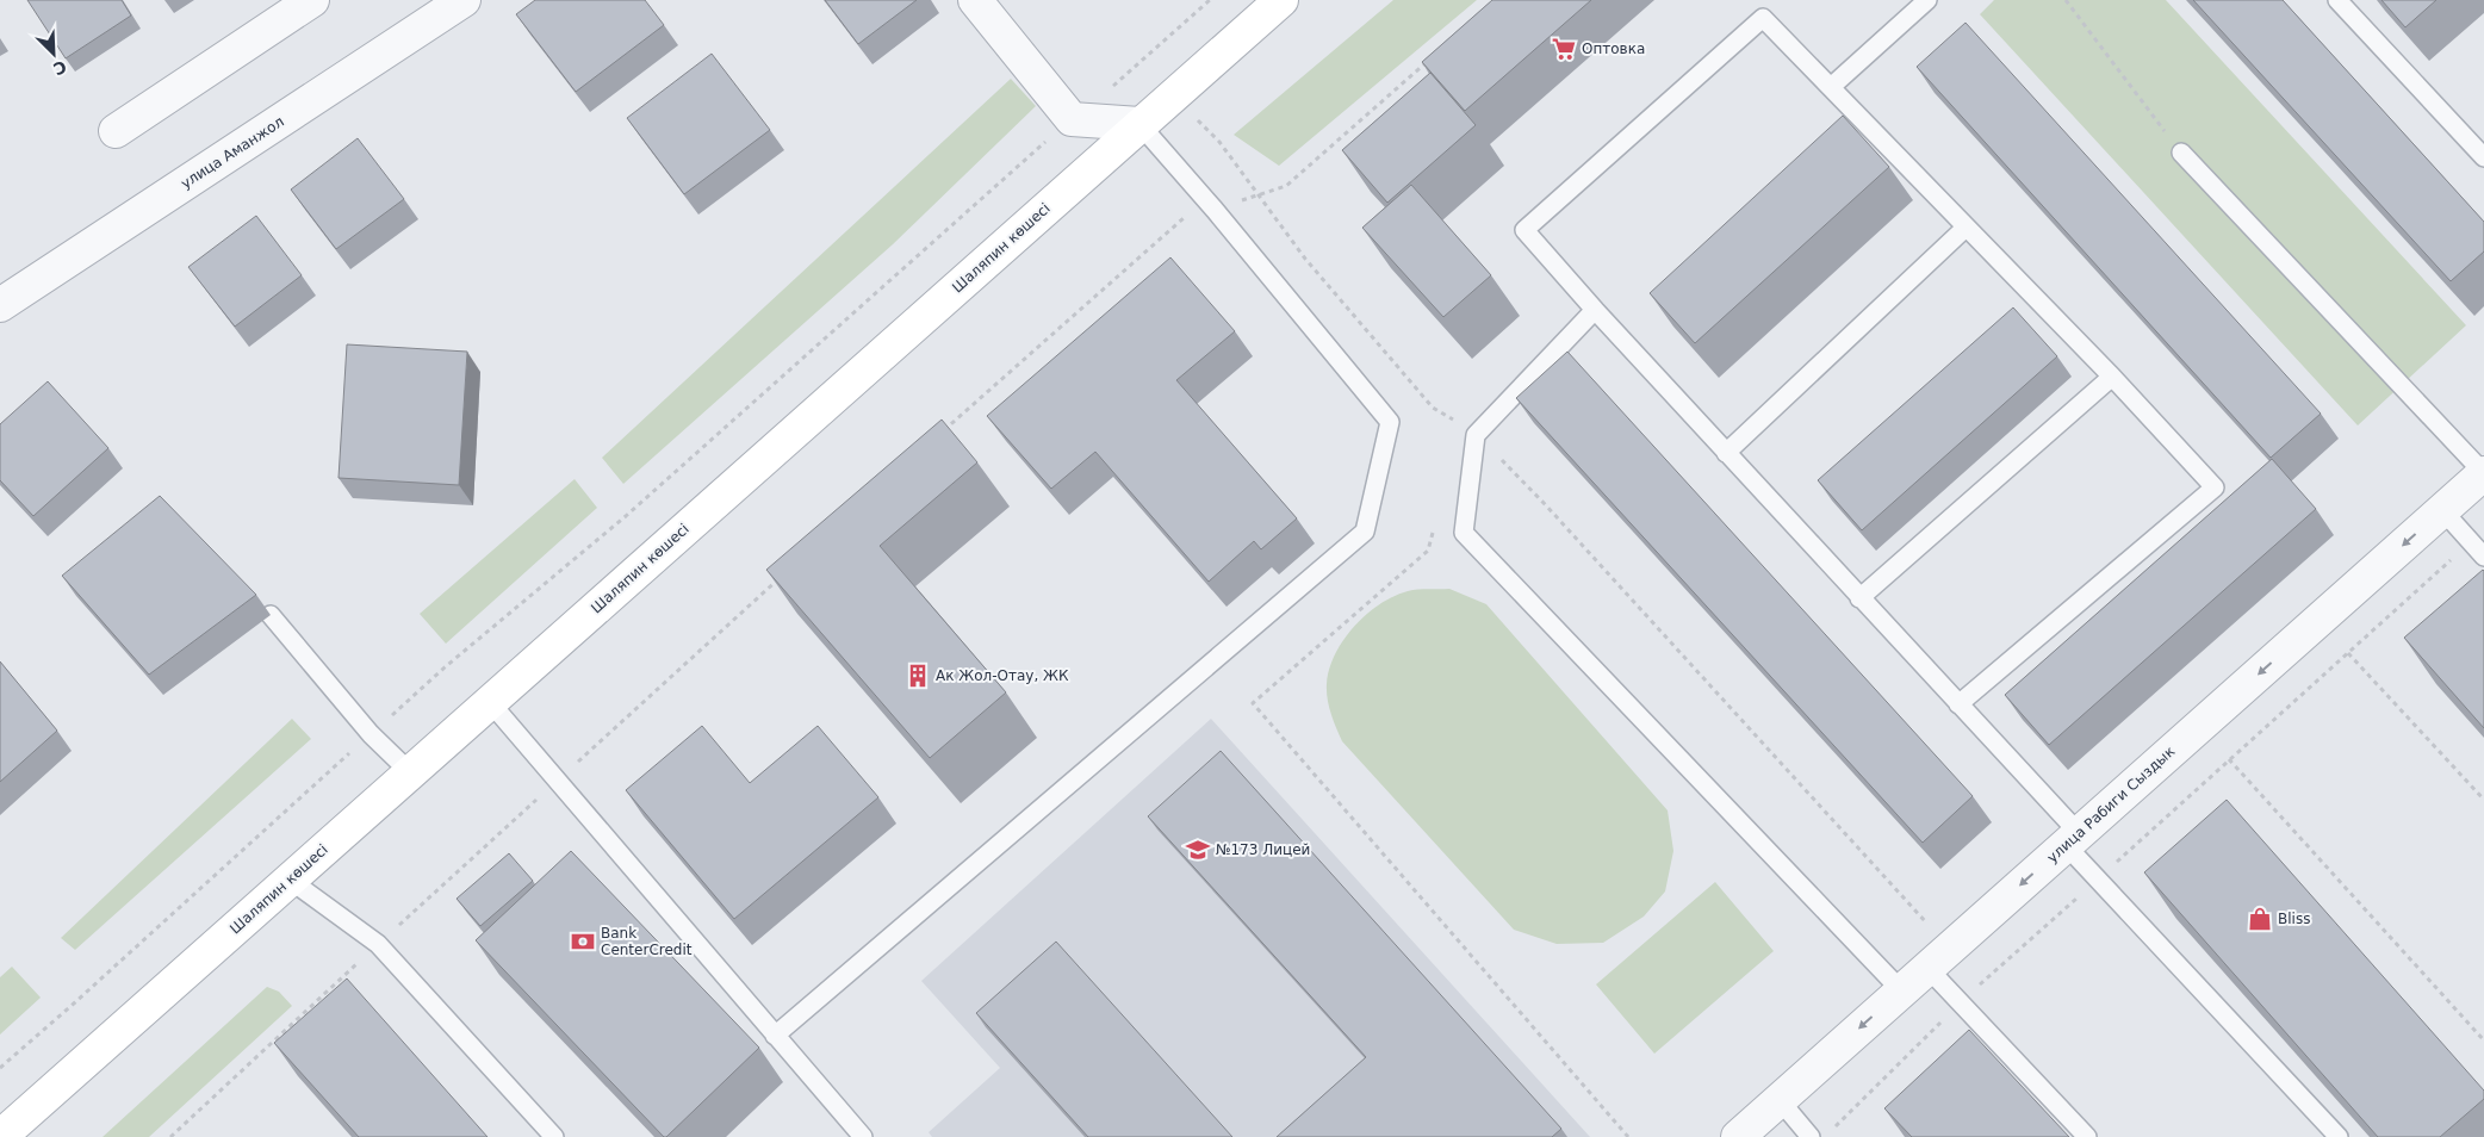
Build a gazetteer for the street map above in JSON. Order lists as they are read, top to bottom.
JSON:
{
  "streets": {
    "main road": ["Шаляпин көшесі"],
    "street": ["улица Аманжол", "улица Рабиги Сыздык"]
  },
  "one_way": ["улица Рабиги Сыздык"],
  "places": {
    "supermarket": ["Оптовка"],
    "building": ["Ак Жол-Отау, ЖК"],
    "school or university": ["№173 Лицей"],
    "shop": ["Bliss"],
    "bank": ["Bank CenterCredit"]
  },
  "north": "bottom right"
}
